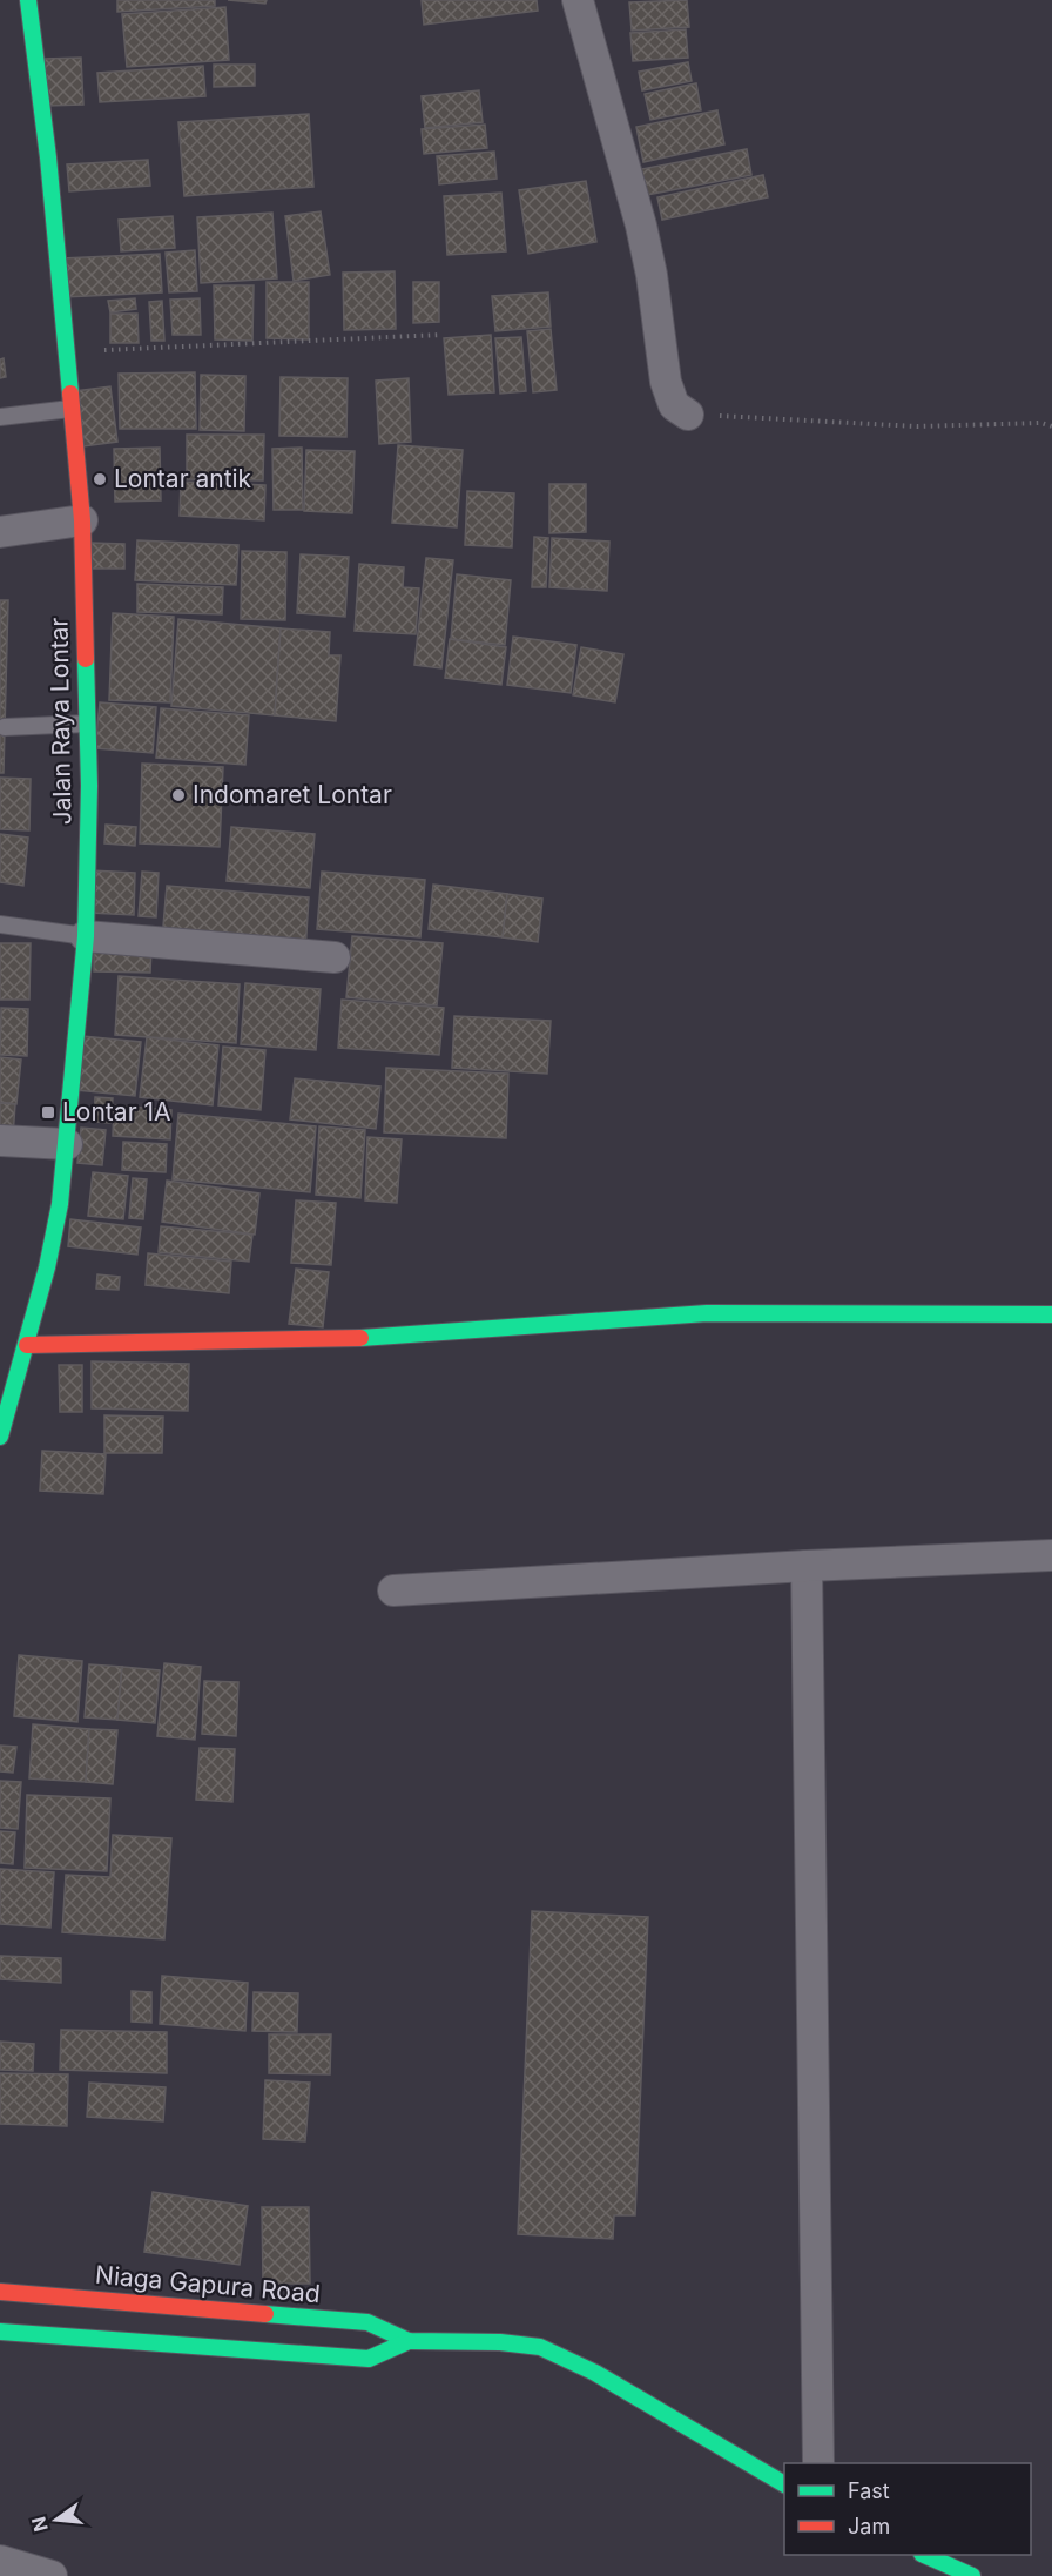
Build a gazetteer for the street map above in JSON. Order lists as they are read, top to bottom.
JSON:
{
  "streets": {
    "street": ["Jalan Raya Lontar", "Niaga Gapura Road"]
  },
  "places": {
    "other": ["Lontar antik", "Indomaret Lontar"],
    "transit": ["Lontar 1A"]
  },
  "legend": ["Fast", "Jam"],
  "north": "left"
}
